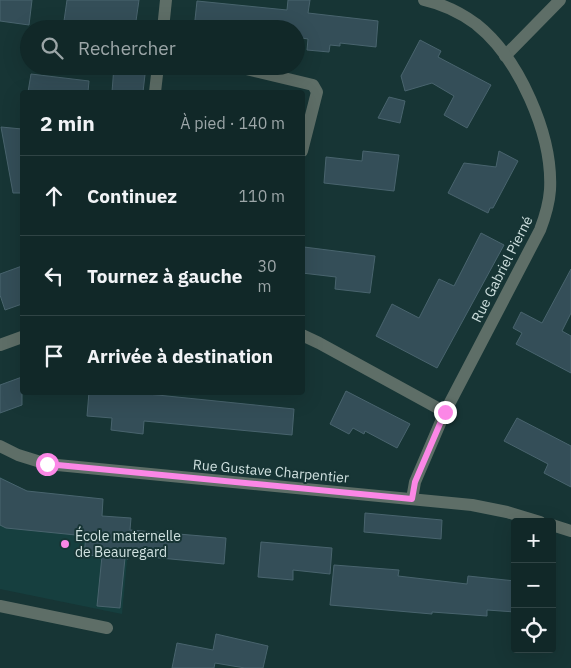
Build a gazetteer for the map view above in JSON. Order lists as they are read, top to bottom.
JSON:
{
  "streets": {
    "street": ["Rue Gabriel Pierné", "Rue Gustave Charpentier"]
  },
  "crossings": [
    ["Rue Gabriel Pierné", "Rue Gustave Charpentier"]
  ],
  "places": ["École maternelle de Beauregard"],
  "page": {
    "search": "Rechercher",
    "heading": ["2 min", "À pied · 140 m"],
    "list": [
      ["Continuez", "110 m"],
      ["Tournez à gauche", "30 m"],
      "Arrivée à destination"
    ],
    "map_buttons": ["+", "−"]
  }
}
